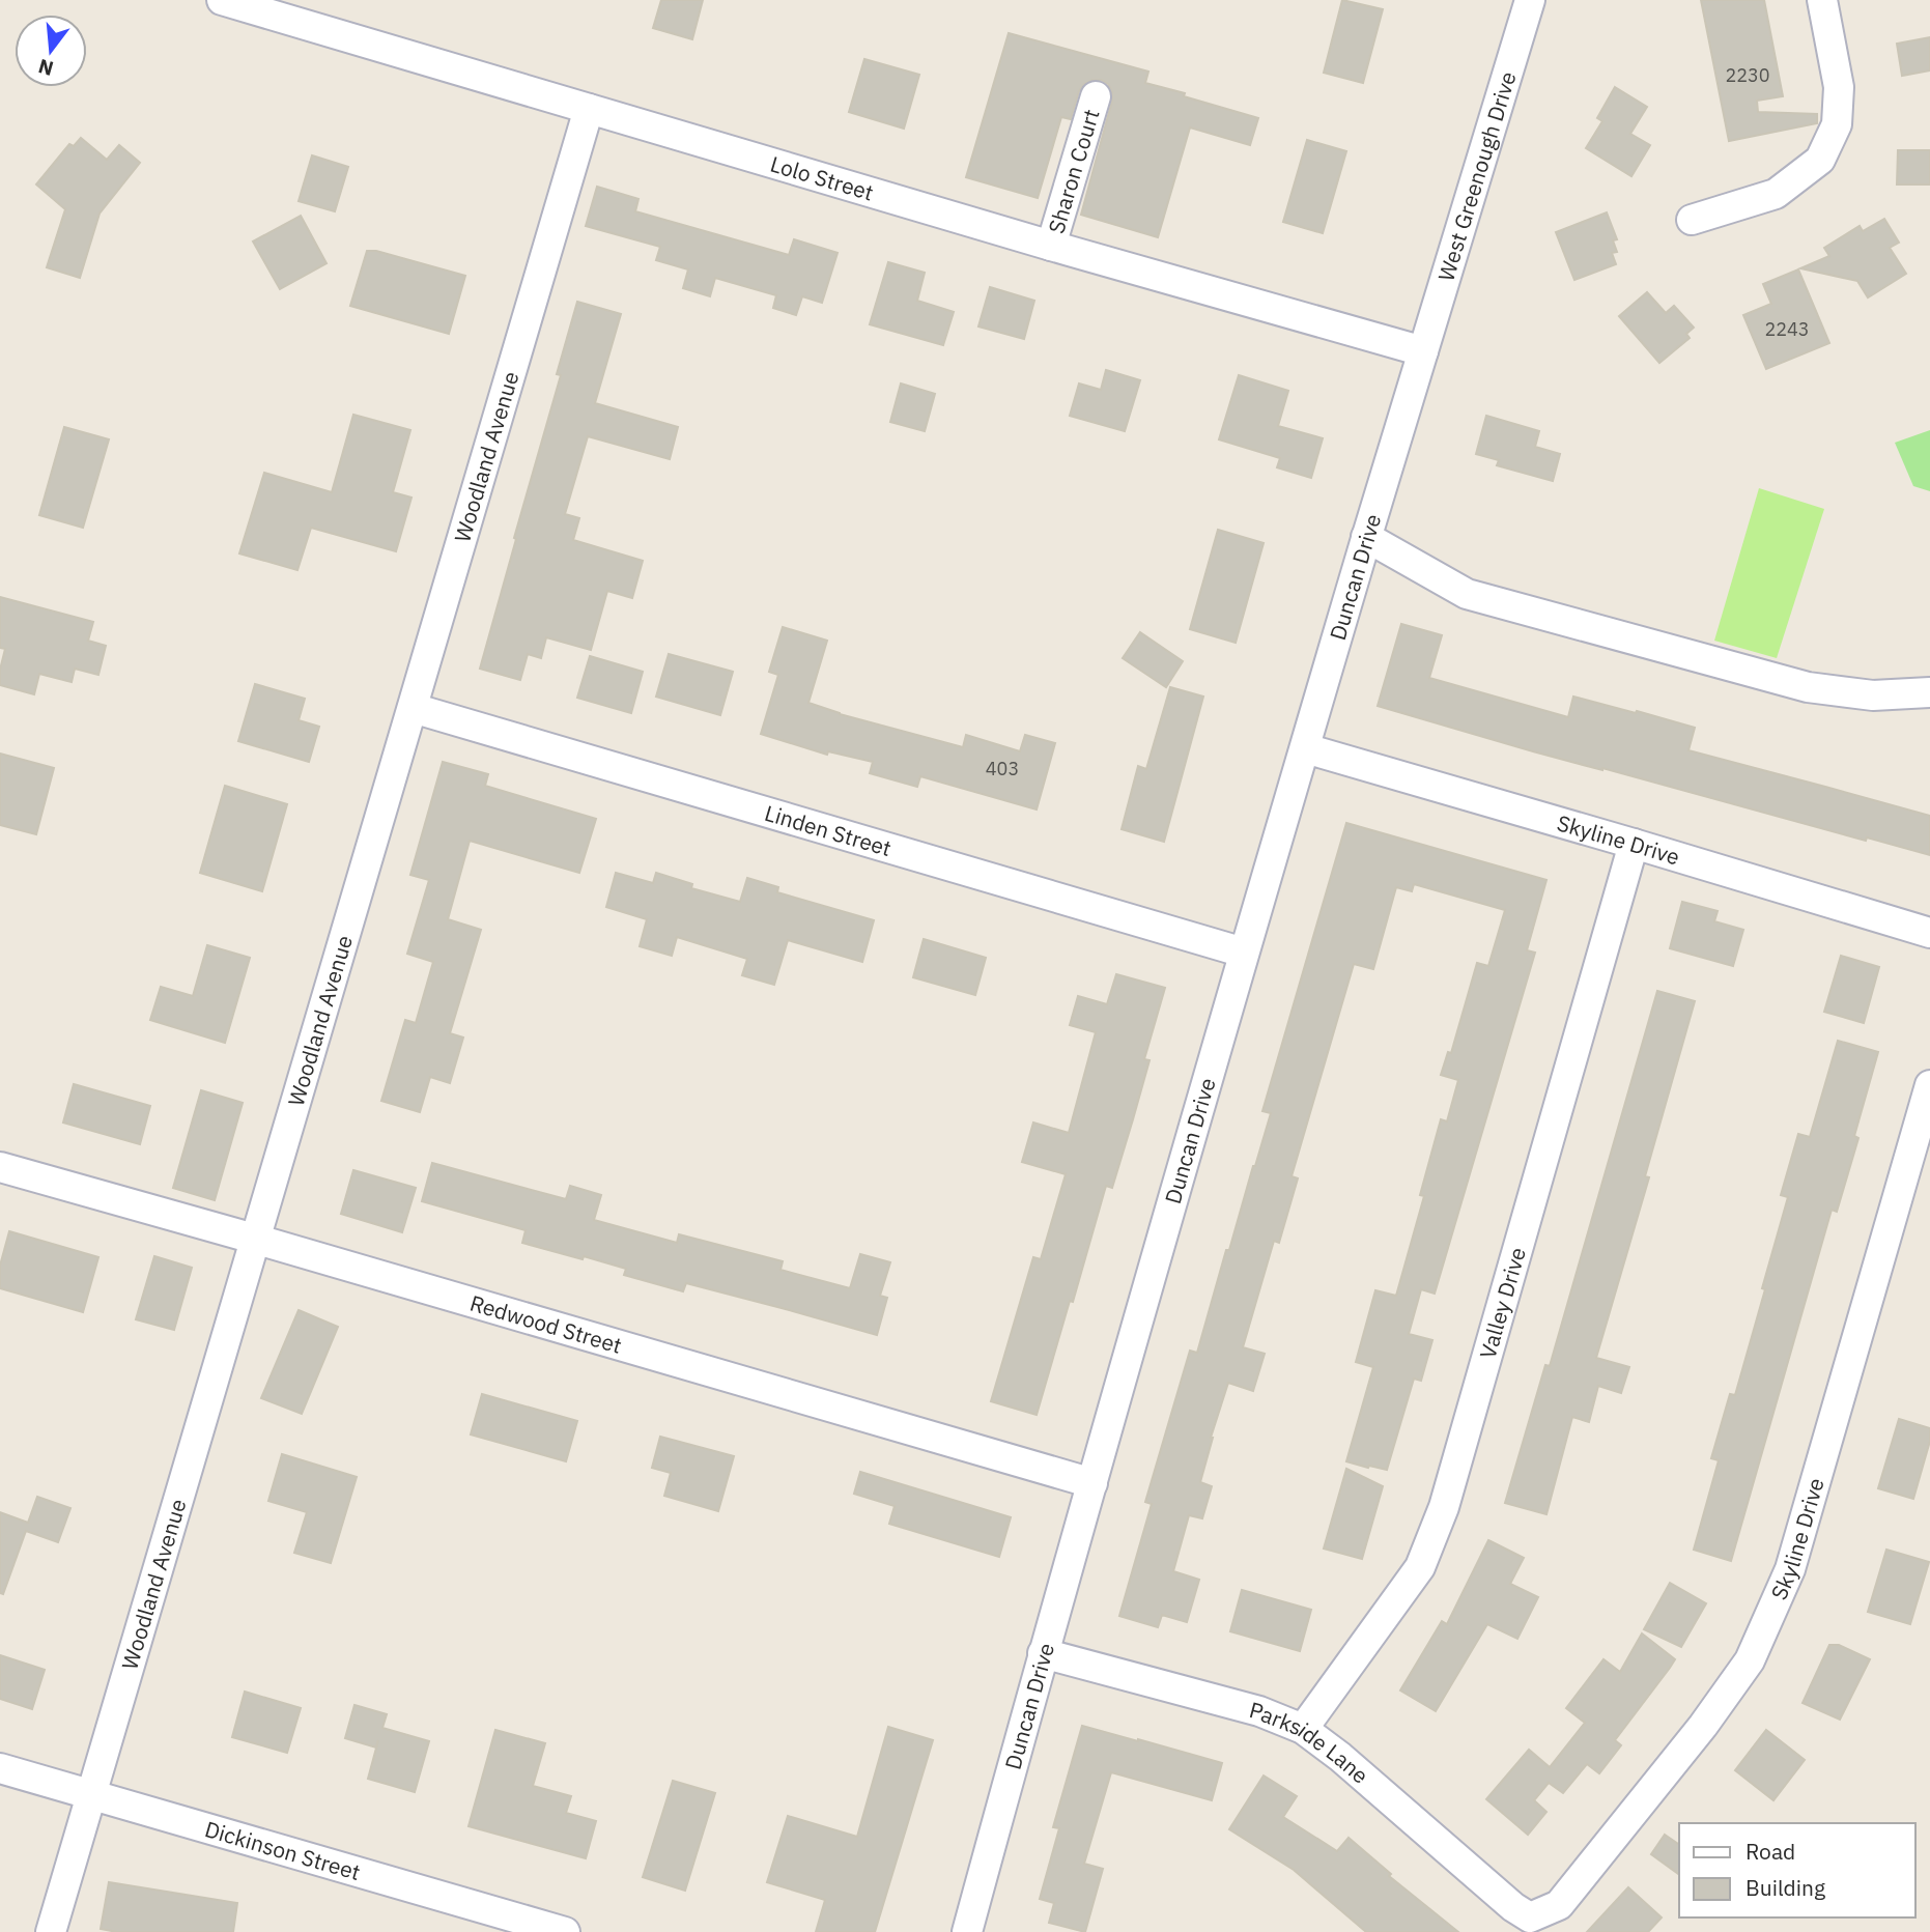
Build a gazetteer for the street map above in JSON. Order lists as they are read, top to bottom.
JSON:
{
  "streets": {
    "street": [
      "Sharon Court",
      "West Greenough Drive",
      "Lolo Street",
      "Woodland Avenue",
      "Duncan Drive",
      "Linden Street",
      "Skyline Drive",
      "Valley Drive",
      "Redwood Street",
      "Parkside Lane",
      "Dickinson Street"
    ]
  },
  "crossings": [
    ["Sharon Court", "Lolo Street"],
    ["West Greenough Drive", "Lolo Street"],
    ["West Greenough Drive", "Duncan Drive"],
    ["Lolo Street", "Woodland Avenue"],
    ["Lolo Street", "Duncan Drive"],
    ["Woodland Avenue", "Linden Street"],
    ["Woodland Avenue", "Redwood Street"],
    ["Woodland Avenue", "Dickinson Street"],
    ["Duncan Drive", "Linden Street"],
    ["Duncan Drive", "Skyline Drive"],
    ["Duncan Drive", "Redwood Street"],
    ["Duncan Drive", "Parkside Lane"],
    ["Skyline Drive", "Valley Drive"],
    ["Skyline Drive", "Parkside Lane"],
    ["Valley Drive", "Parkside Lane"]
  ],
  "house_numbers": ["2230", "2243", "403"],
  "legend": ["Road", "Building"],
  "north": "bottom"
}
